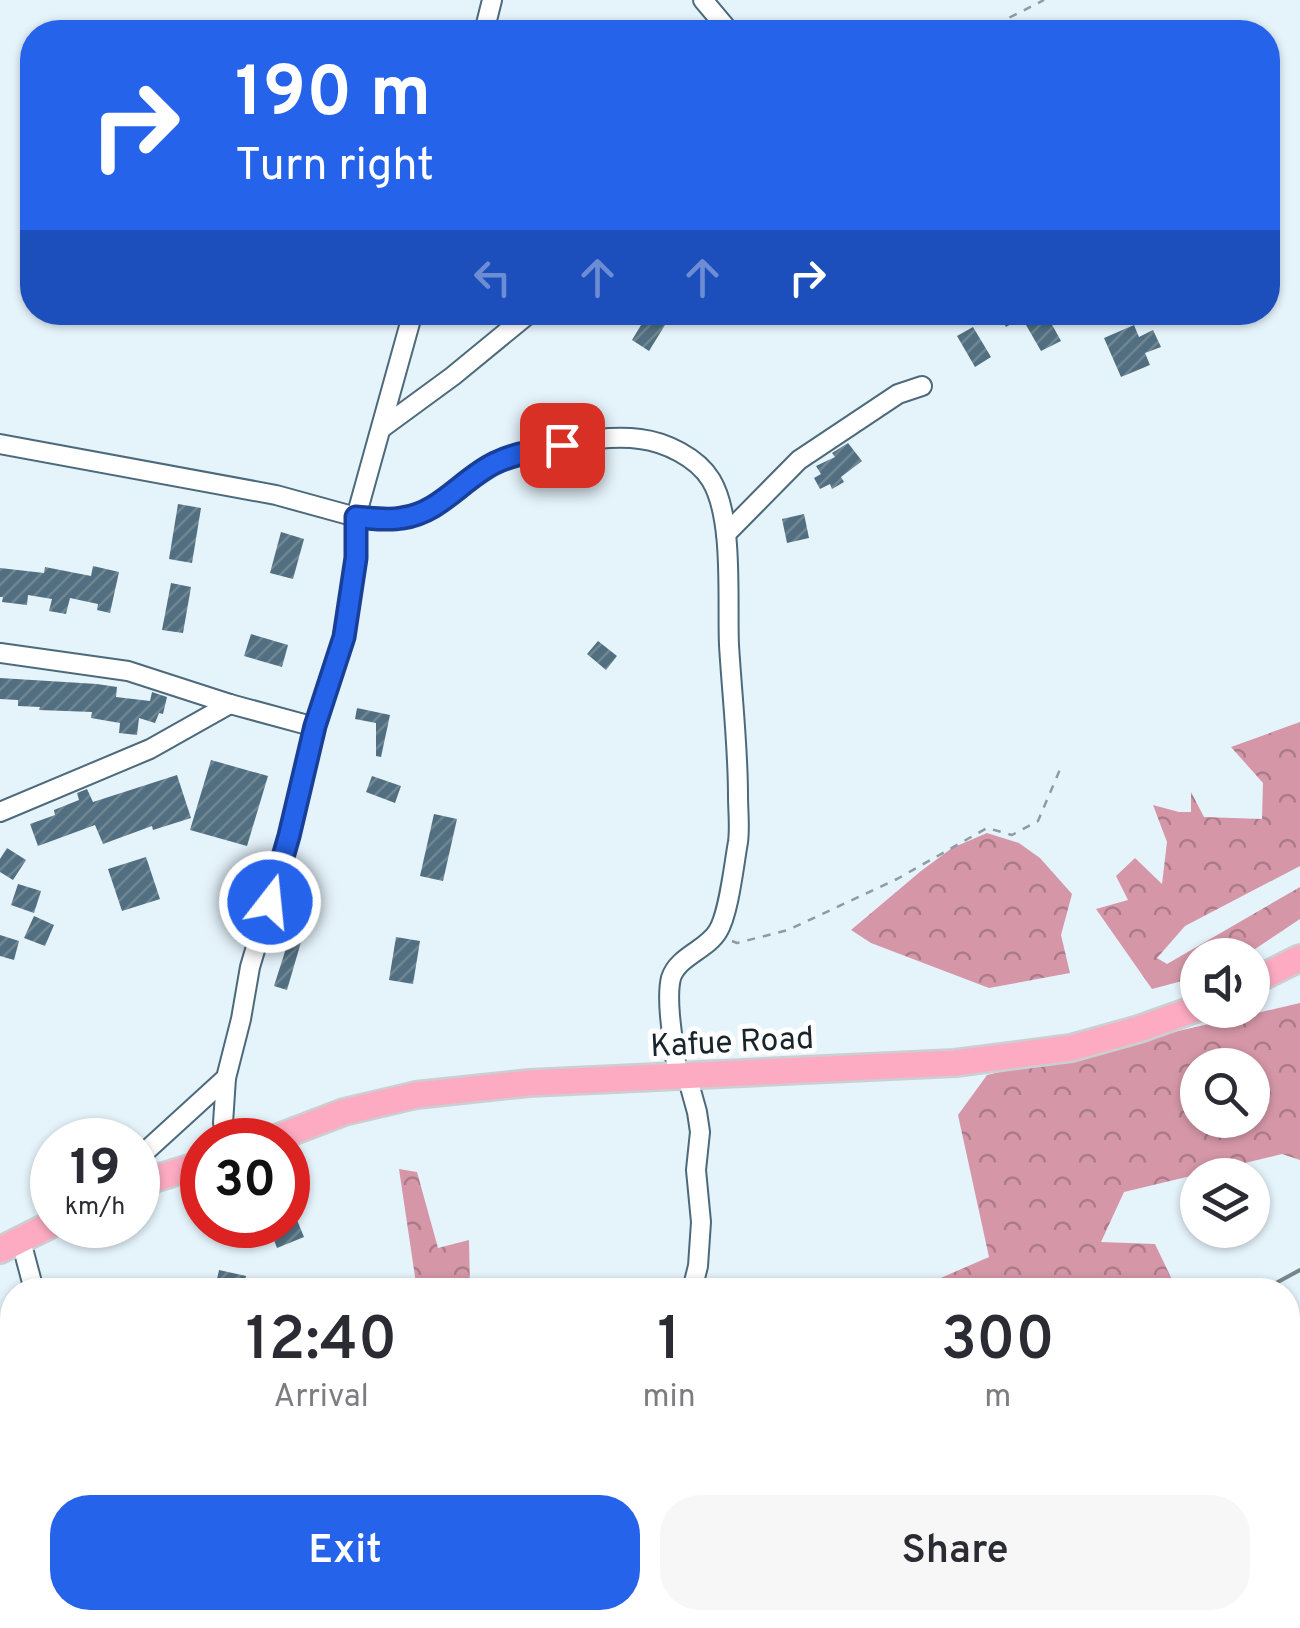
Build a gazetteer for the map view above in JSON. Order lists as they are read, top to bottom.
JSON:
{
  "streets": {
    "highway": ["Kafue Road"]
  },
  "page": {
    "turn": ["190 m", "Turn right"],
    "speed": "19 km/h",
    "limit": "30",
    "eta": [
      "12:40",
      "Arrival",
      "1",
      "min",
      "300",
      "m"
    ],
    "buttons": ["Exit", "Share"]
  }
}
